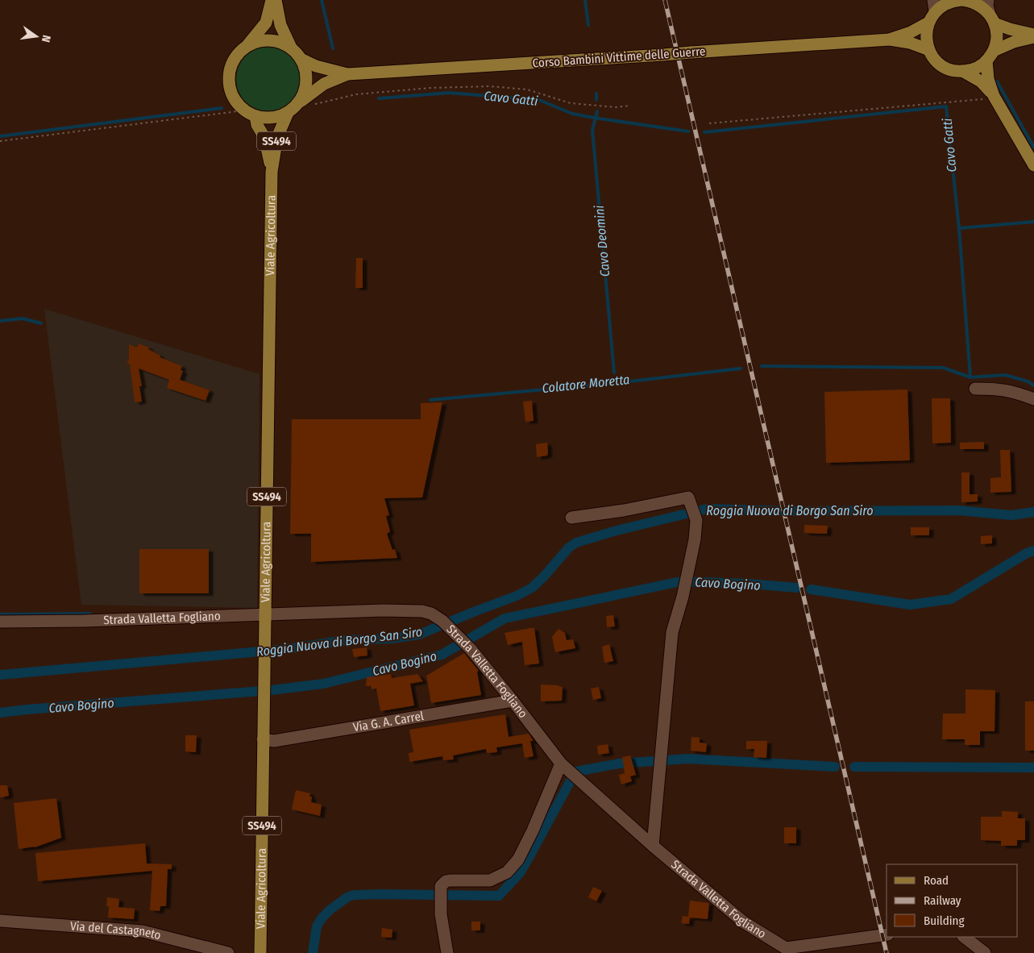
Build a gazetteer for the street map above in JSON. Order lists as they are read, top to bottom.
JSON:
{
  "streets": {
    "main road": ["Corso Bambini Vittime delle Guerre", "SS494", "Viale Agricoltura"],
    "street": ["Strada Valletta Fogliano", "Via G. A. Carrel", "Via del Castagneto"]
  },
  "crossings": [
    ["Corso Bambini Vittime delle Guerre", "Viale Agricoltura"],
    ["Viale Agricoltura", "Strada Valletta Fogliano"],
    ["Viale Agricoltura", "Via G. A. Carrel"],
    ["Strada Valletta Fogliano", "Via G. A. Carrel"]
  ],
  "water": [
    "Cavo Gatti",
    "Cavo Deomini",
    "Colatore Moretta",
    "Roggia Nuova di Borgo San Siro",
    "Cavo Bogino"
  ],
  "legend": ["Road", "Railway", "Building"],
  "north": "right"
}
